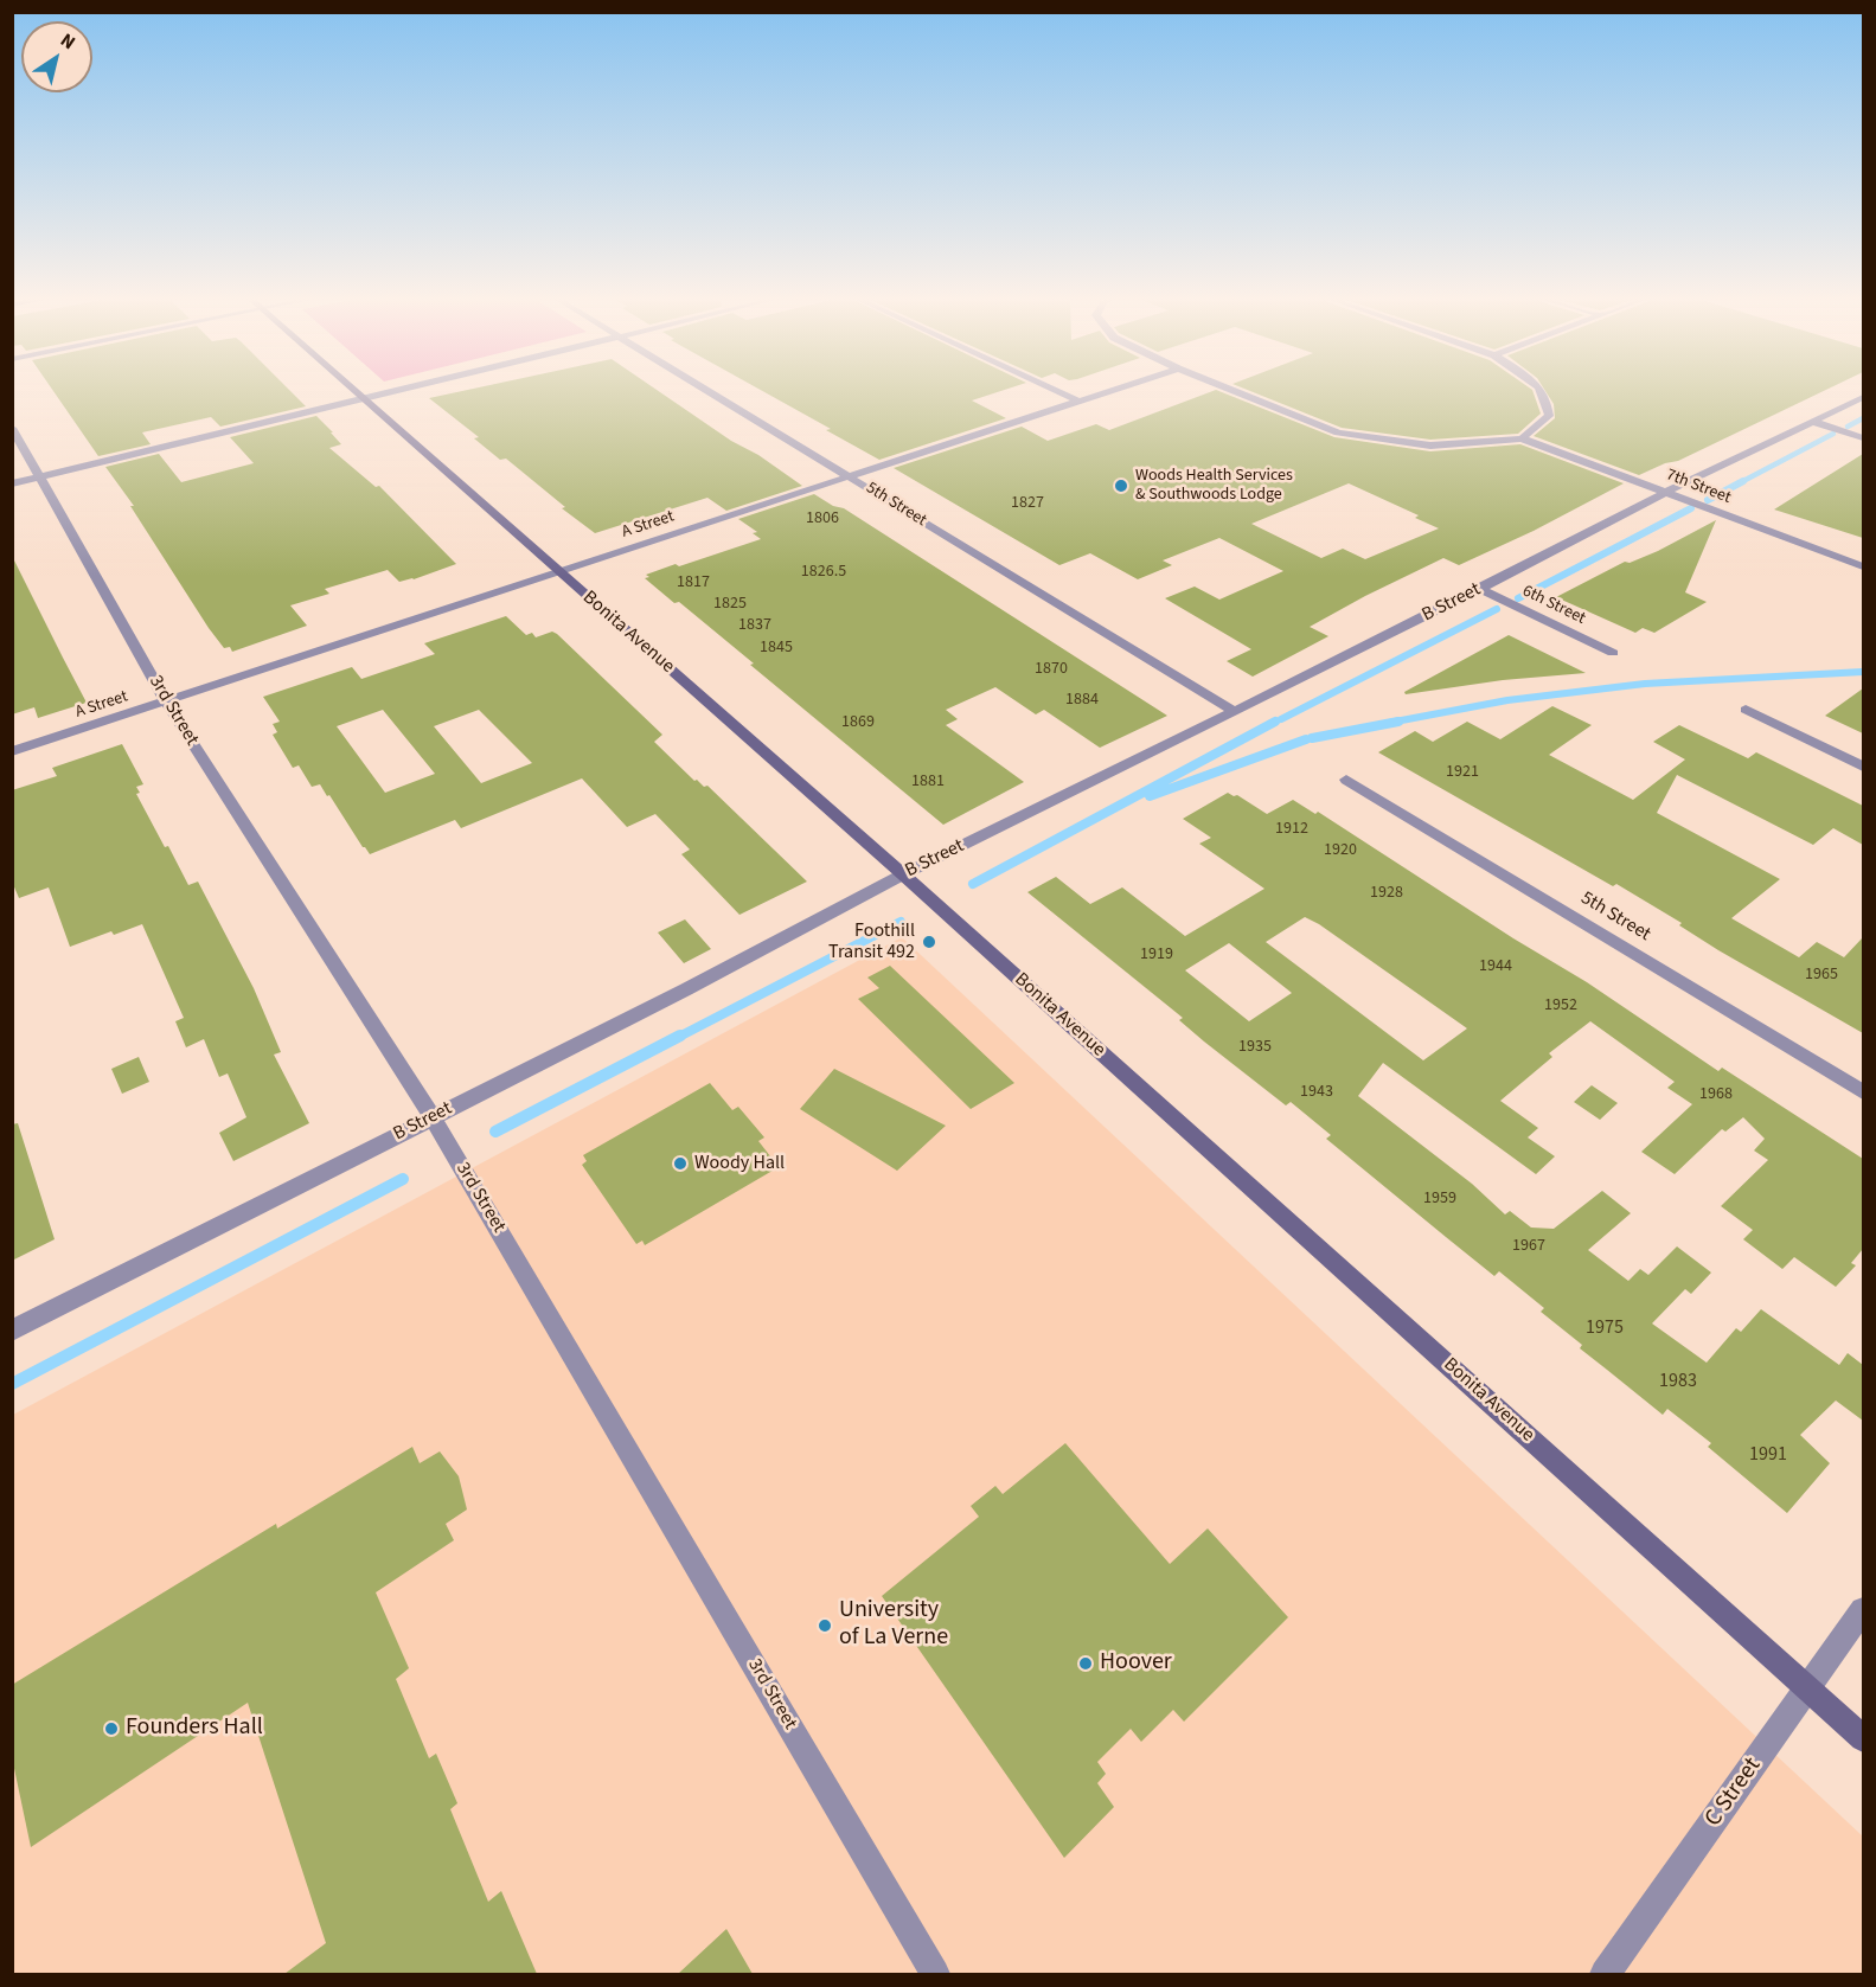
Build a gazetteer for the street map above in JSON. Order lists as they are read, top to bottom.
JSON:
{
  "streets": {
    "main road": ["Bonita Avenue"],
    "street": [
      "7th Street",
      "5th Street",
      "A Street",
      "B Street",
      "6th Street",
      "3rd Street",
      "C Street"
    ]
  },
  "crossings": [
    ["7th Street", "B Street"],
    ["5th Street", "A Street"],
    ["5th Street", "B Street"],
    ["A Street", "Bonita Avenue"],
    ["A Street", "3rd Street"],
    ["B Street", "6th Street"],
    ["B Street", "Bonita Avenue"],
    ["B Street", "3rd Street"],
    ["Bonita Avenue", "C Street"]
  ],
  "places": [
    "Woods Health Services & Southwoods Lodge",
    "Foothill Transit 492",
    "Woody Hall",
    "University of La Verne",
    "Hoover",
    "Founders Hall"
  ],
  "house_numbers": [
    "1827",
    "1806",
    "1826.5",
    "1817",
    "1825",
    "1837",
    "1845",
    "1870",
    "1884",
    "1869",
    "1921",
    "1881",
    "1912",
    "1920",
    "1928",
    "1919",
    "1944",
    "1965",
    "1952",
    "1935",
    "1943",
    "1968",
    "1959",
    "1967",
    "1975",
    "1983",
    "1991"
  ],
  "north": "top right"
}
